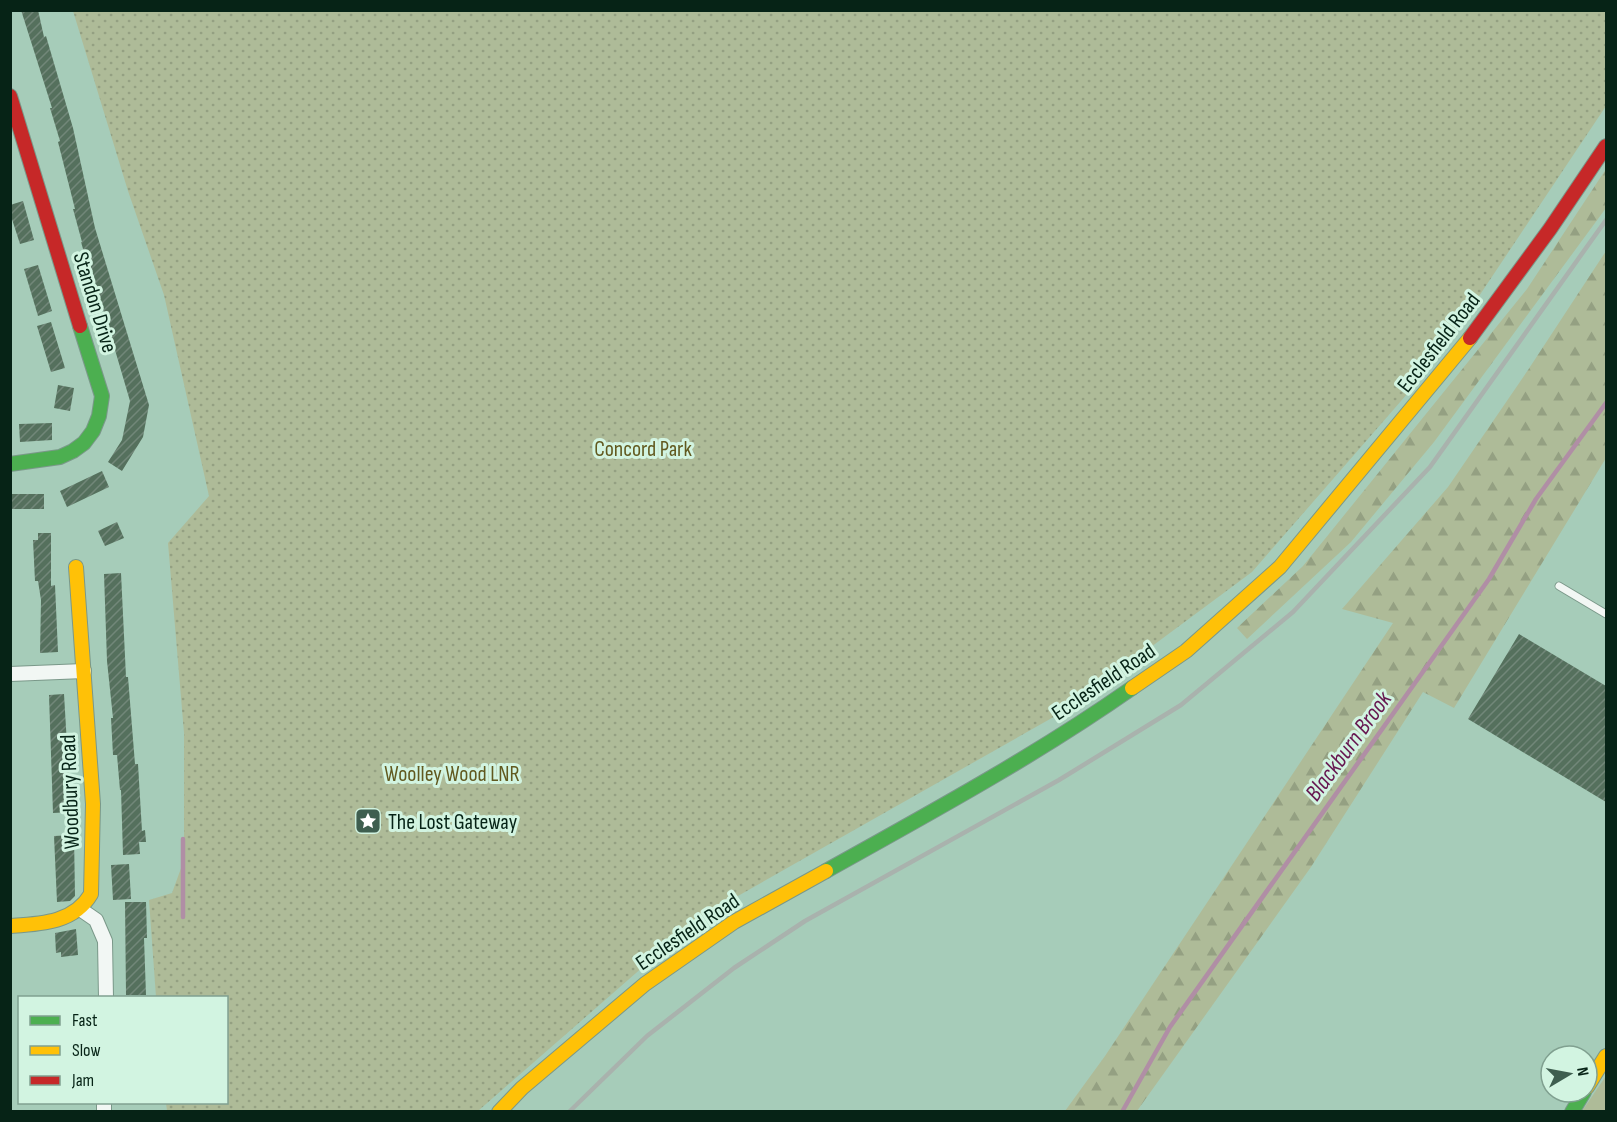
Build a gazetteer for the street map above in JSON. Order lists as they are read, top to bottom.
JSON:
{
  "streets": {
    "main road": ["Standon Drive", "Ecclesfield Road", "Woodbury Road"]
  },
  "water": ["Blackburn Brook"],
  "parks": ["Concord Park", "Woolley Wood LNR"],
  "places": {
    "place": ["The Lost Gateway"]
  },
  "legend": ["Fast", "Slow", "Jam"],
  "north": "right"
}
